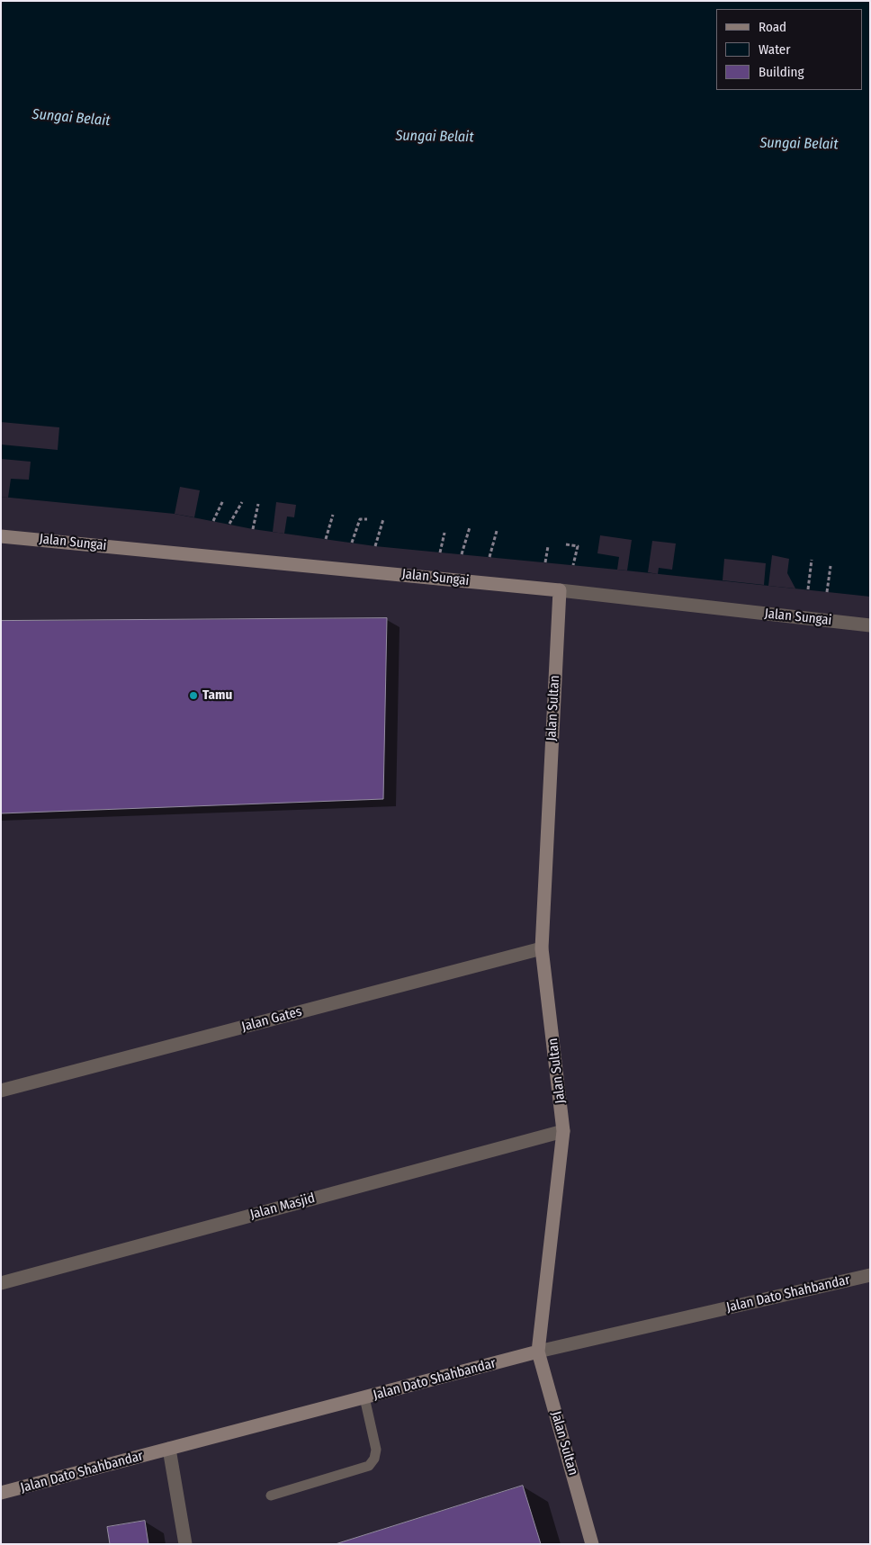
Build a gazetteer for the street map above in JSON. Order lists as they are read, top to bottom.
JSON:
{
  "streets": {
    "street": [
      "Jalan Sungai",
      "Jalan Sultan",
      "Jalan Gates",
      "Jalan Masjid",
      "Jalan Dato Shahbandar"
    ]
  },
  "crossings": [
    ["Jalan Sungai", "Jalan Sultan"],
    ["Jalan Sultan", "Jalan Gates"],
    ["Jalan Sultan", "Jalan Masjid"],
    ["Jalan Sultan", "Jalan Dato Shahbandar"]
  ],
  "water": ["Sungai Belait"],
  "places": ["Tamu"],
  "legend": ["Road", "Water", "Building"]
}
